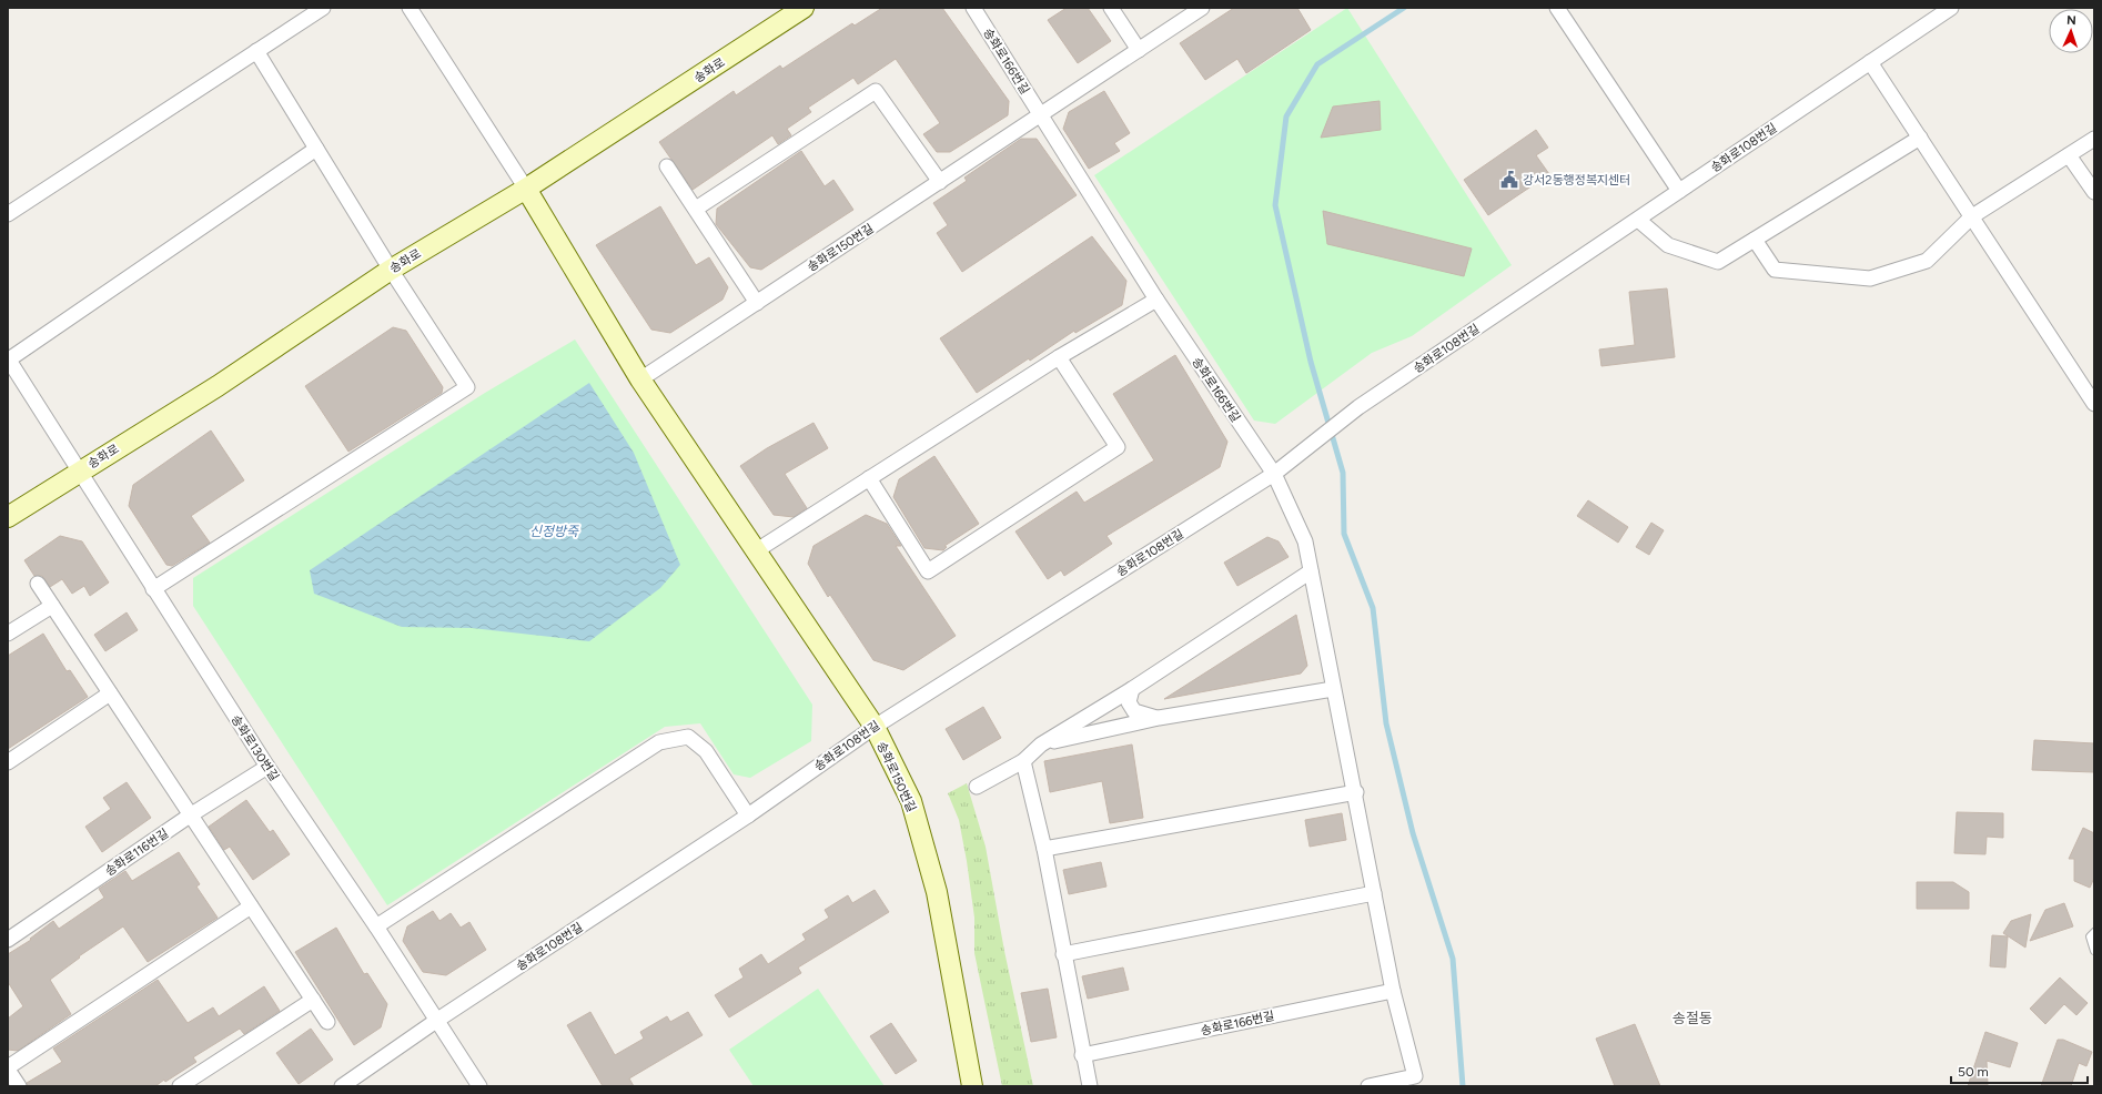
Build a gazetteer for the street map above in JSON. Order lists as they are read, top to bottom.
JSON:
{
  "streets": {
    "street": [
      "송화로166번길",
      "송화로",
      "송화로108번길",
      "송화로150번길",
      "송화로130번길",
      "송화로116번길"
    ]
  },
  "crossings": [
    ["송화로166번길", "송화로108번길"],
    ["송화로166번길", "송화로150번길"],
    ["송화로", "송화로150번길"],
    ["송화로", "송화로130번길"],
    ["송화로108번길", "송화로150번길"],
    ["송화로108번길", "송화로130번길"],
    ["송화로130번길", "송화로116번길"]
  ],
  "districts": ["송절동"],
  "water": ["신정방죽"],
  "places": {
    "public building": ["강서2동행정복지센터"]
  },
  "scale_bar": "50 m",
  "north": "top"
}
